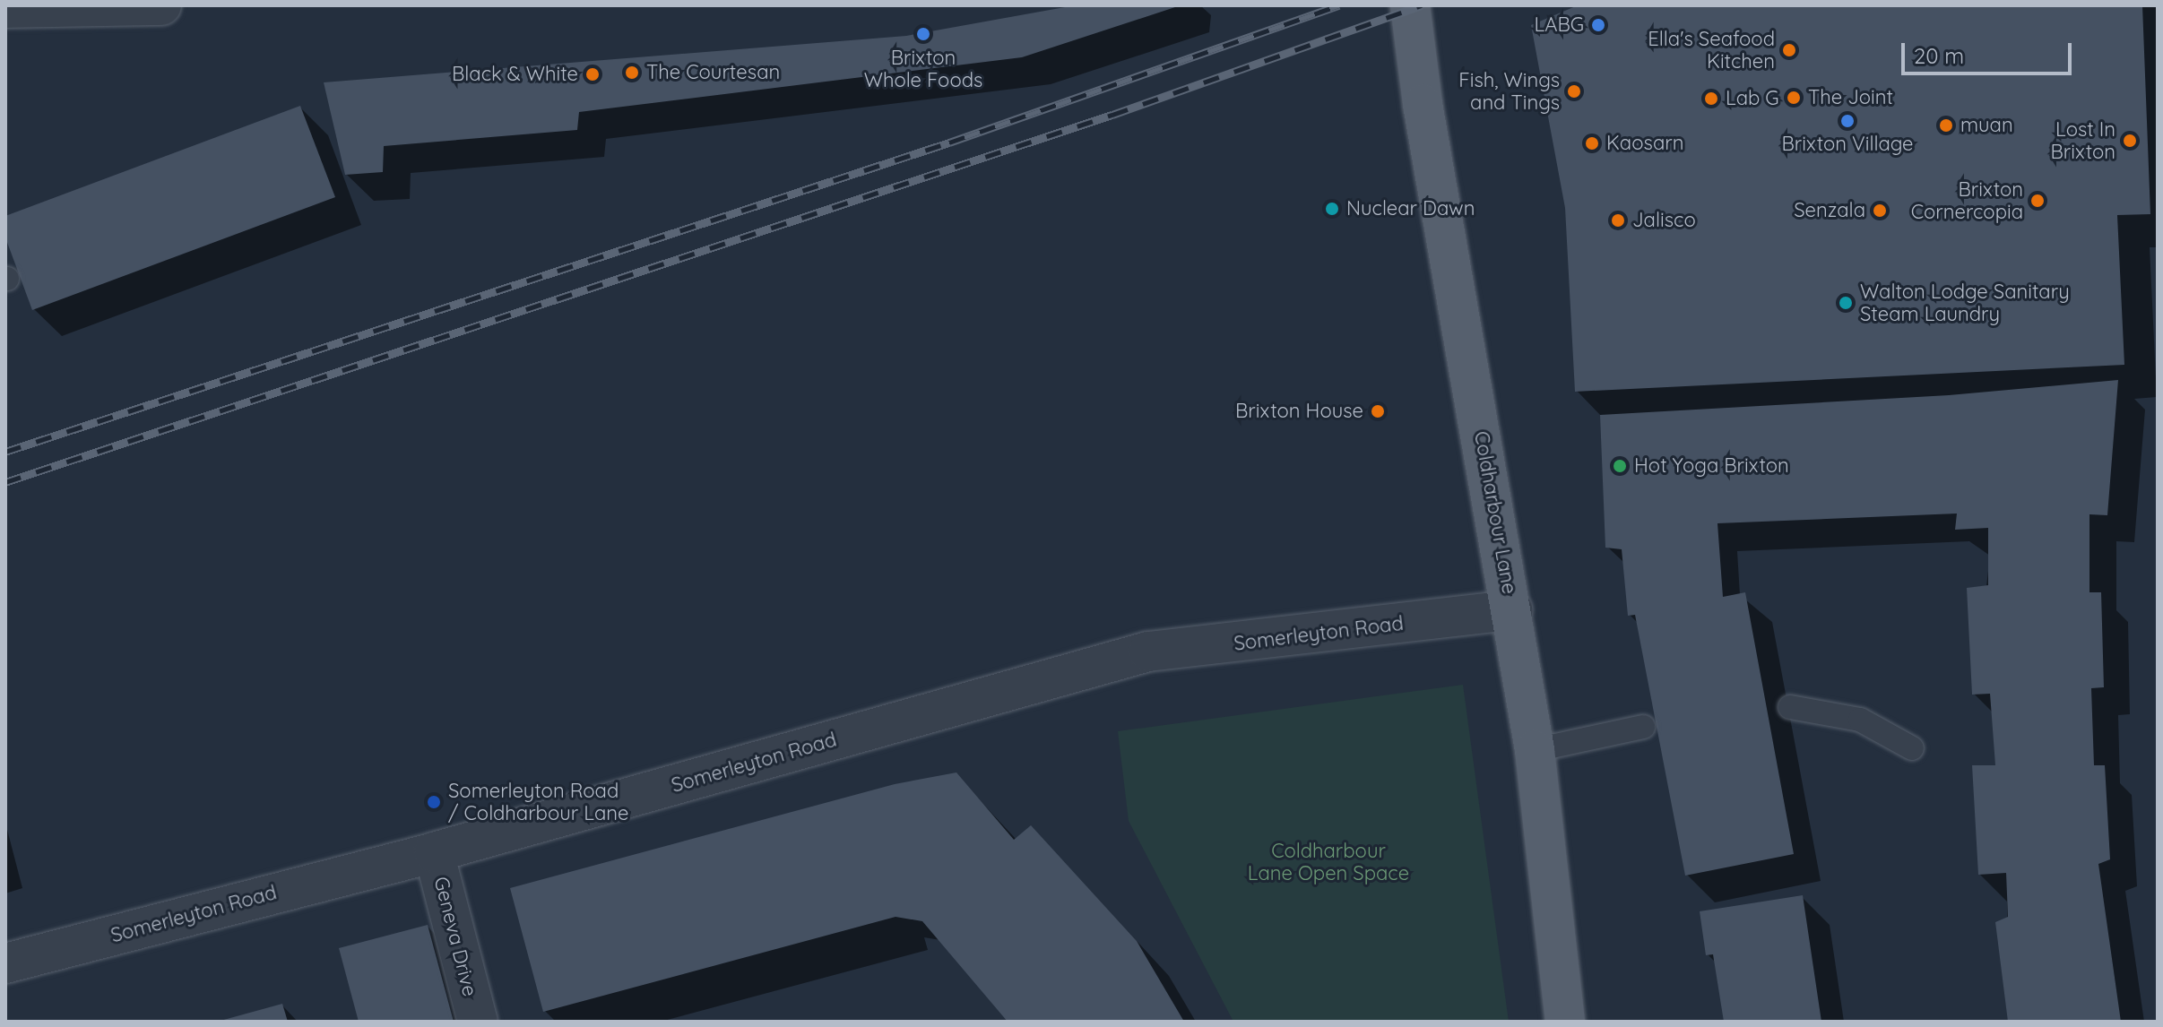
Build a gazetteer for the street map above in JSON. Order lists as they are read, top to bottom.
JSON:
{
  "streets": {
    "main road": ["Coldharbour Lane"],
    "street": ["Somerleyton Road", "Geneva Drive"]
  },
  "crossings": [
    ["Coldharbour Lane", "Somerleyton Road"],
    ["Somerleyton Road", "Geneva Drive"]
  ],
  "parks": ["Coldharbour Lane Open Space"],
  "places": [
    "LABG",
    "Brixton Whole Foods",
    "Ella's Seafood Kitchen",
    "The Courtesan",
    "Black & White",
    "Fish, Wings and Tings",
    "The Joint",
    "Lab G",
    "Brixton Village",
    "muan",
    "Lost In Brixton",
    "Kaosarn",
    "Brixton Cornercopia",
    "Nuclear Dawn",
    "Senzala",
    "Jalisco",
    "Walton Lodge Sanitary Steam Laundry",
    "Brixton House",
    "Hot Yoga Brixton",
    "Somerleyton Road / Coldharbour Lane"
  ],
  "scale_bar": "20 m"
}
